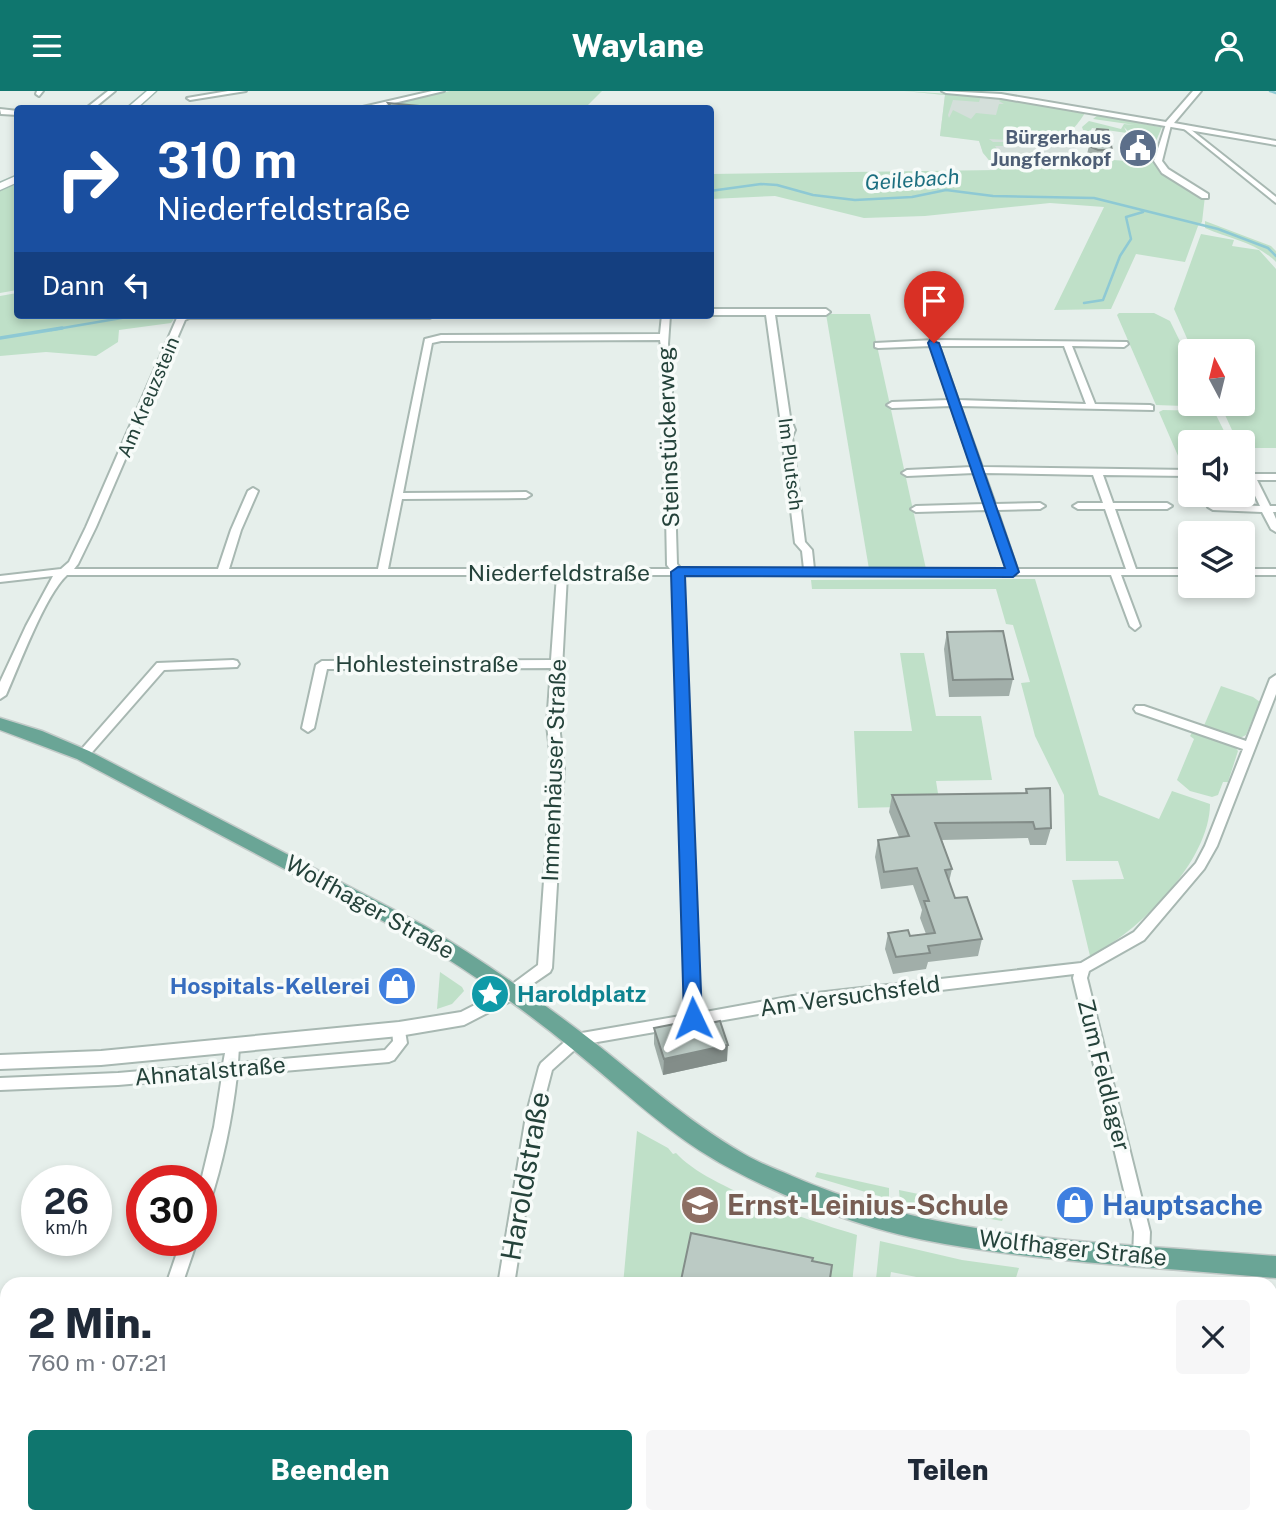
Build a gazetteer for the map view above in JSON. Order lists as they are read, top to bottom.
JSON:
{
  "streets": {
    "main road": ["Wolfhager Straße"],
    "street": [
      "Am Kreuzstein",
      "Steinstückerweg",
      "Im Plutsch",
      "Niederfeldstraße",
      "Hohlesteinstraße",
      "Immenhäuser Straße",
      "Am Versuchsfeld",
      "Ahnatalstraße",
      "Zum Feldlager",
      "Haroldstraße"
    ]
  },
  "crossings": [
    ["Am Kreuzstein", "Niederfeldstraße"],
    ["Steinstückerweg", "Niederfeldstraße"],
    ["Steinstückerweg", "Am Versuchsfeld"],
    ["Im Plutsch", "Niederfeldstraße"],
    ["Niederfeldstraße", "Immenhäuser Straße"],
    ["Hohlesteinstraße", "Immenhäuser Straße"],
    ["Immenhäuser Straße", "Wolfhager Straße"],
    ["Immenhäuser Straße", "Ahnatalstraße"],
    ["Wolfhager Straße", "Am Versuchsfeld"],
    ["Wolfhager Straße", "Ahnatalstraße"],
    ["Wolfhager Straße", "Zum Feldlager"],
    ["Wolfhager Straße", "Haroldstraße"],
    ["Am Versuchsfeld", "Zum Feldlager"],
    ["Am Versuchsfeld", "Haroldstraße"]
  ],
  "water": ["Geilebach"],
  "places": {
    "public building": ["Bürgerhaus Jungfernkopf"],
    "shop": ["Hospitals-Kellerei", "Hauptsache"],
    "place": ["Haroldplatz"],
    "school or university": ["Ernst-Leinius-Schule"]
  },
  "north": "top",
  "page": {
    "header": "Waylane",
    "turn": ["310 m", "Niederfeldstraße"],
    "then": "Dann",
    "speed": "26 km/h",
    "limit": "30",
    "heading": ["2 Min.", "760 m · 07:21"],
    "buttons": ["Beenden", "Teilen"]
  }
}
